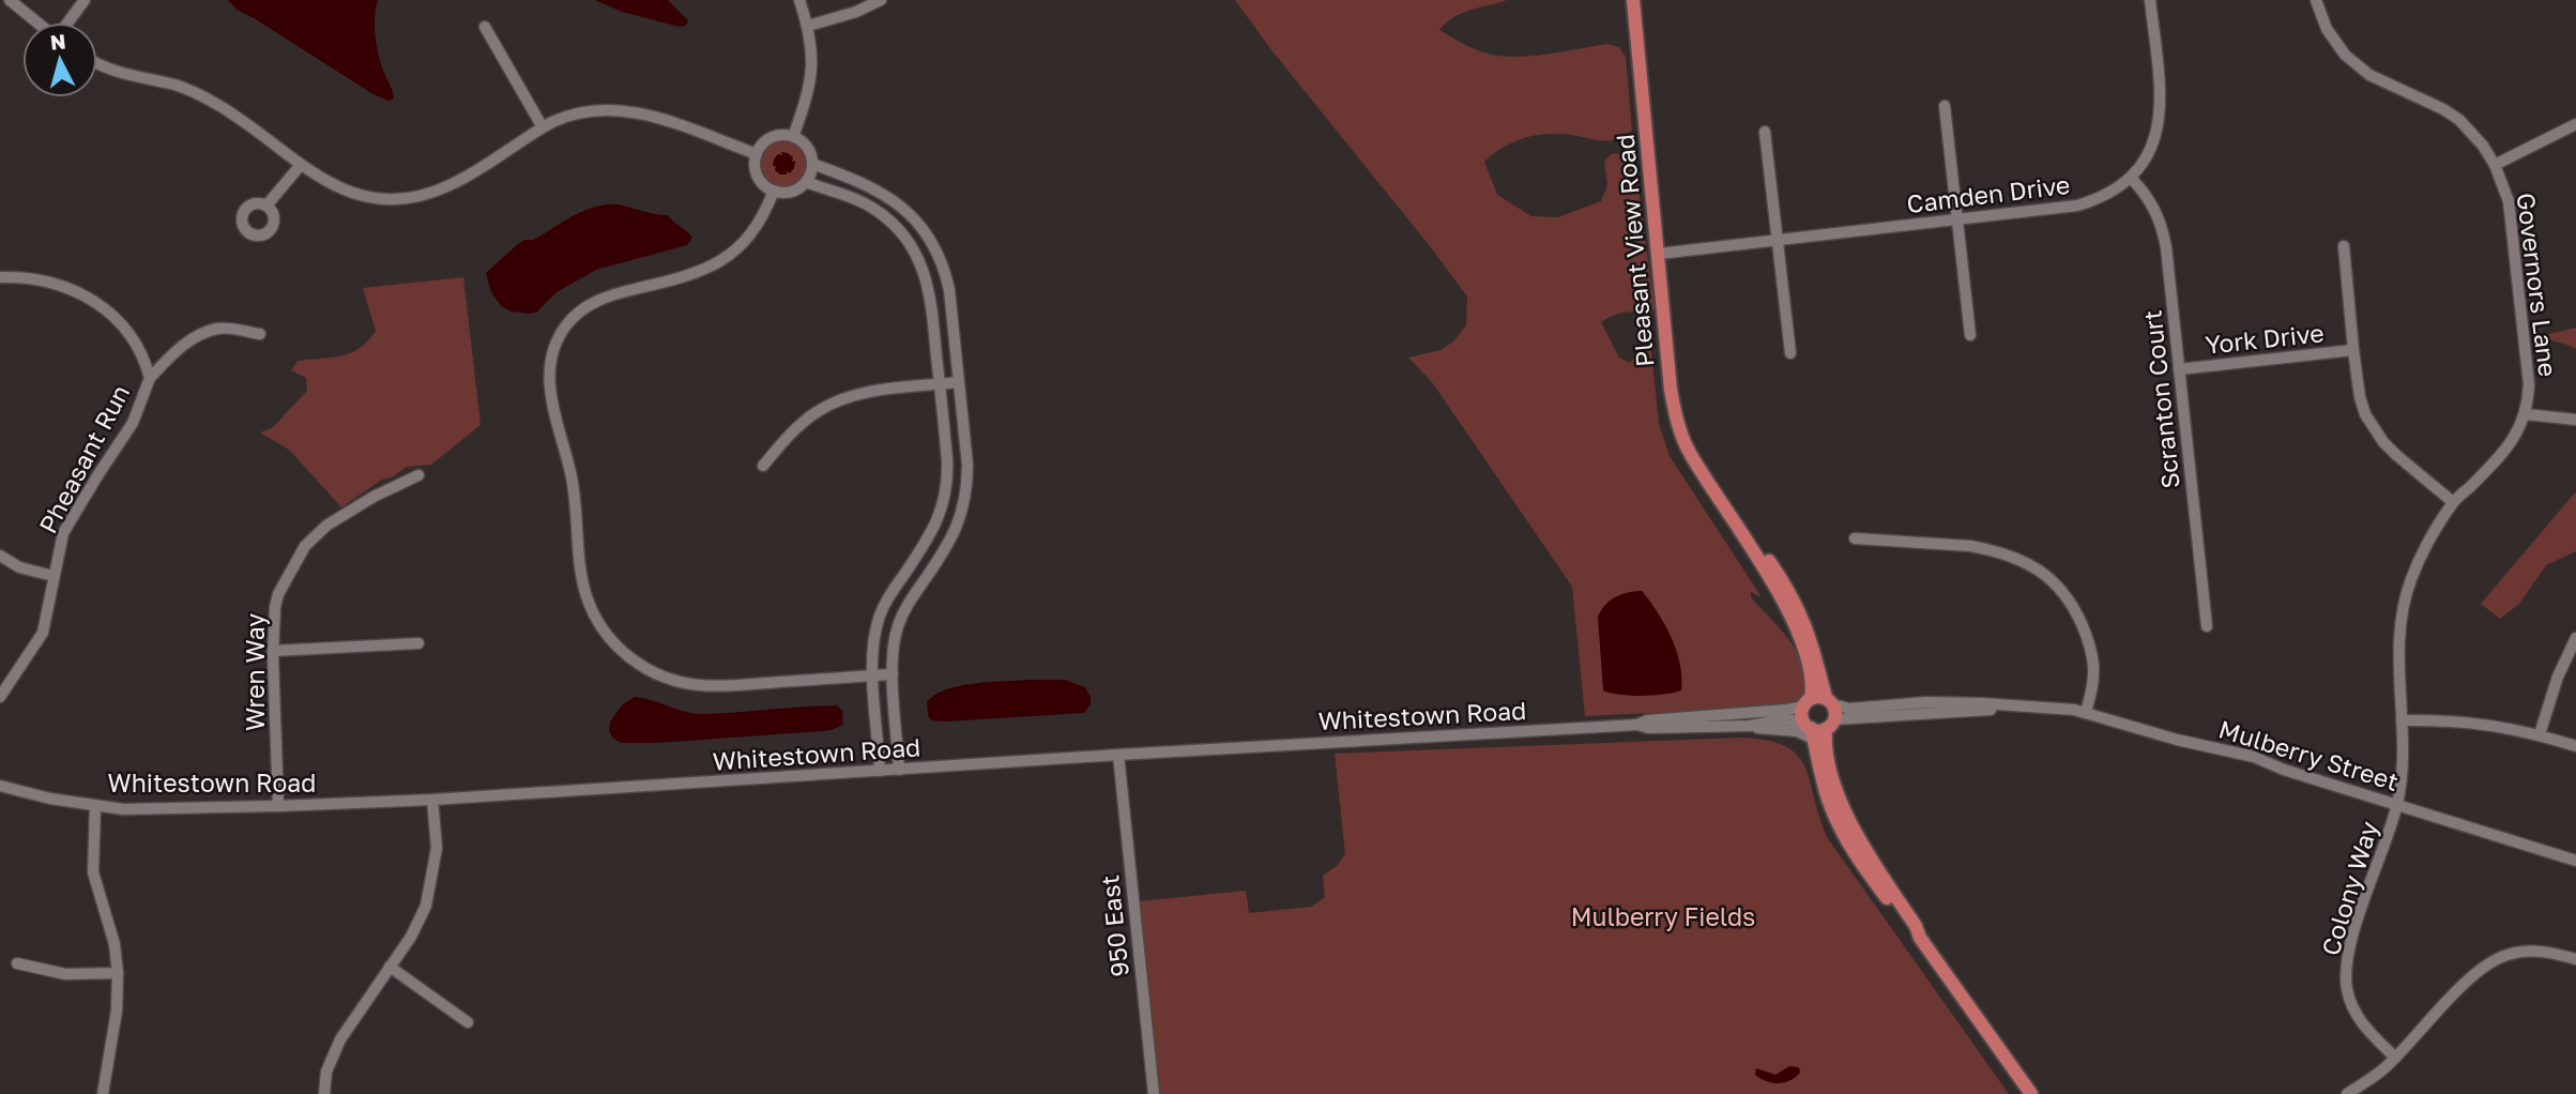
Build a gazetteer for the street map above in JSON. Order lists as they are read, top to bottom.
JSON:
{
  "streets": {
    "main road": ["Pleasant View Road"],
    "street": [
      "Camden Drive",
      "Governors Lane",
      "York Drive",
      "Scranton Court",
      "Pheasant Run",
      "Wren Way",
      "Whitestown Road",
      "Mulberry Street",
      "Colony Way",
      "950 East"
    ]
  },
  "crossings": [
    ["Camden Drive", "Pleasant View Road"],
    ["Camden Drive", "Scranton Court"],
    ["Pleasant View Road", "Whitestown Road"],
    ["Pleasant View Road", "Mulberry Street"],
    ["Governors Lane", "Mulberry Street"],
    ["Governors Lane", "Colony Way"],
    ["York Drive", "Scranton Court"],
    ["Wren Way", "Whitestown Road"],
    ["Whitestown Road", "950 East"],
    ["Mulberry Street", "Colony Way"]
  ],
  "parks": ["Mulberry Fields"],
  "north": "top"
}
